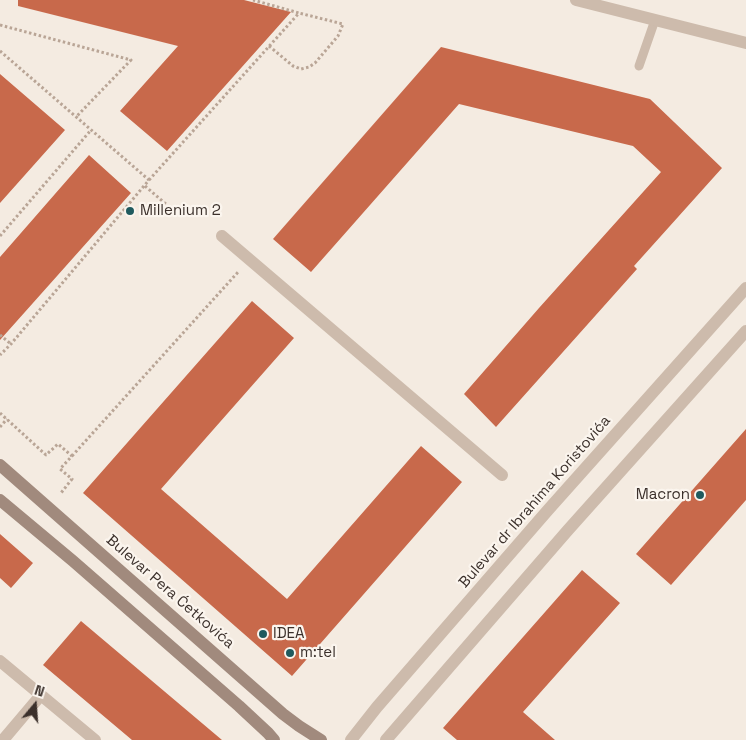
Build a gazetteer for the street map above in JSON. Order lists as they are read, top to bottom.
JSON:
{
  "streets": {
    "main road": ["Bulevar Pera Ćetkovića"],
    "street": ["Bulevar dr Ibrahima Koristovića"]
  },
  "places": [
    "Millenium 2",
    "Macron",
    "IDEA",
    "m:tel"
  ],
  "north": "top"
}
